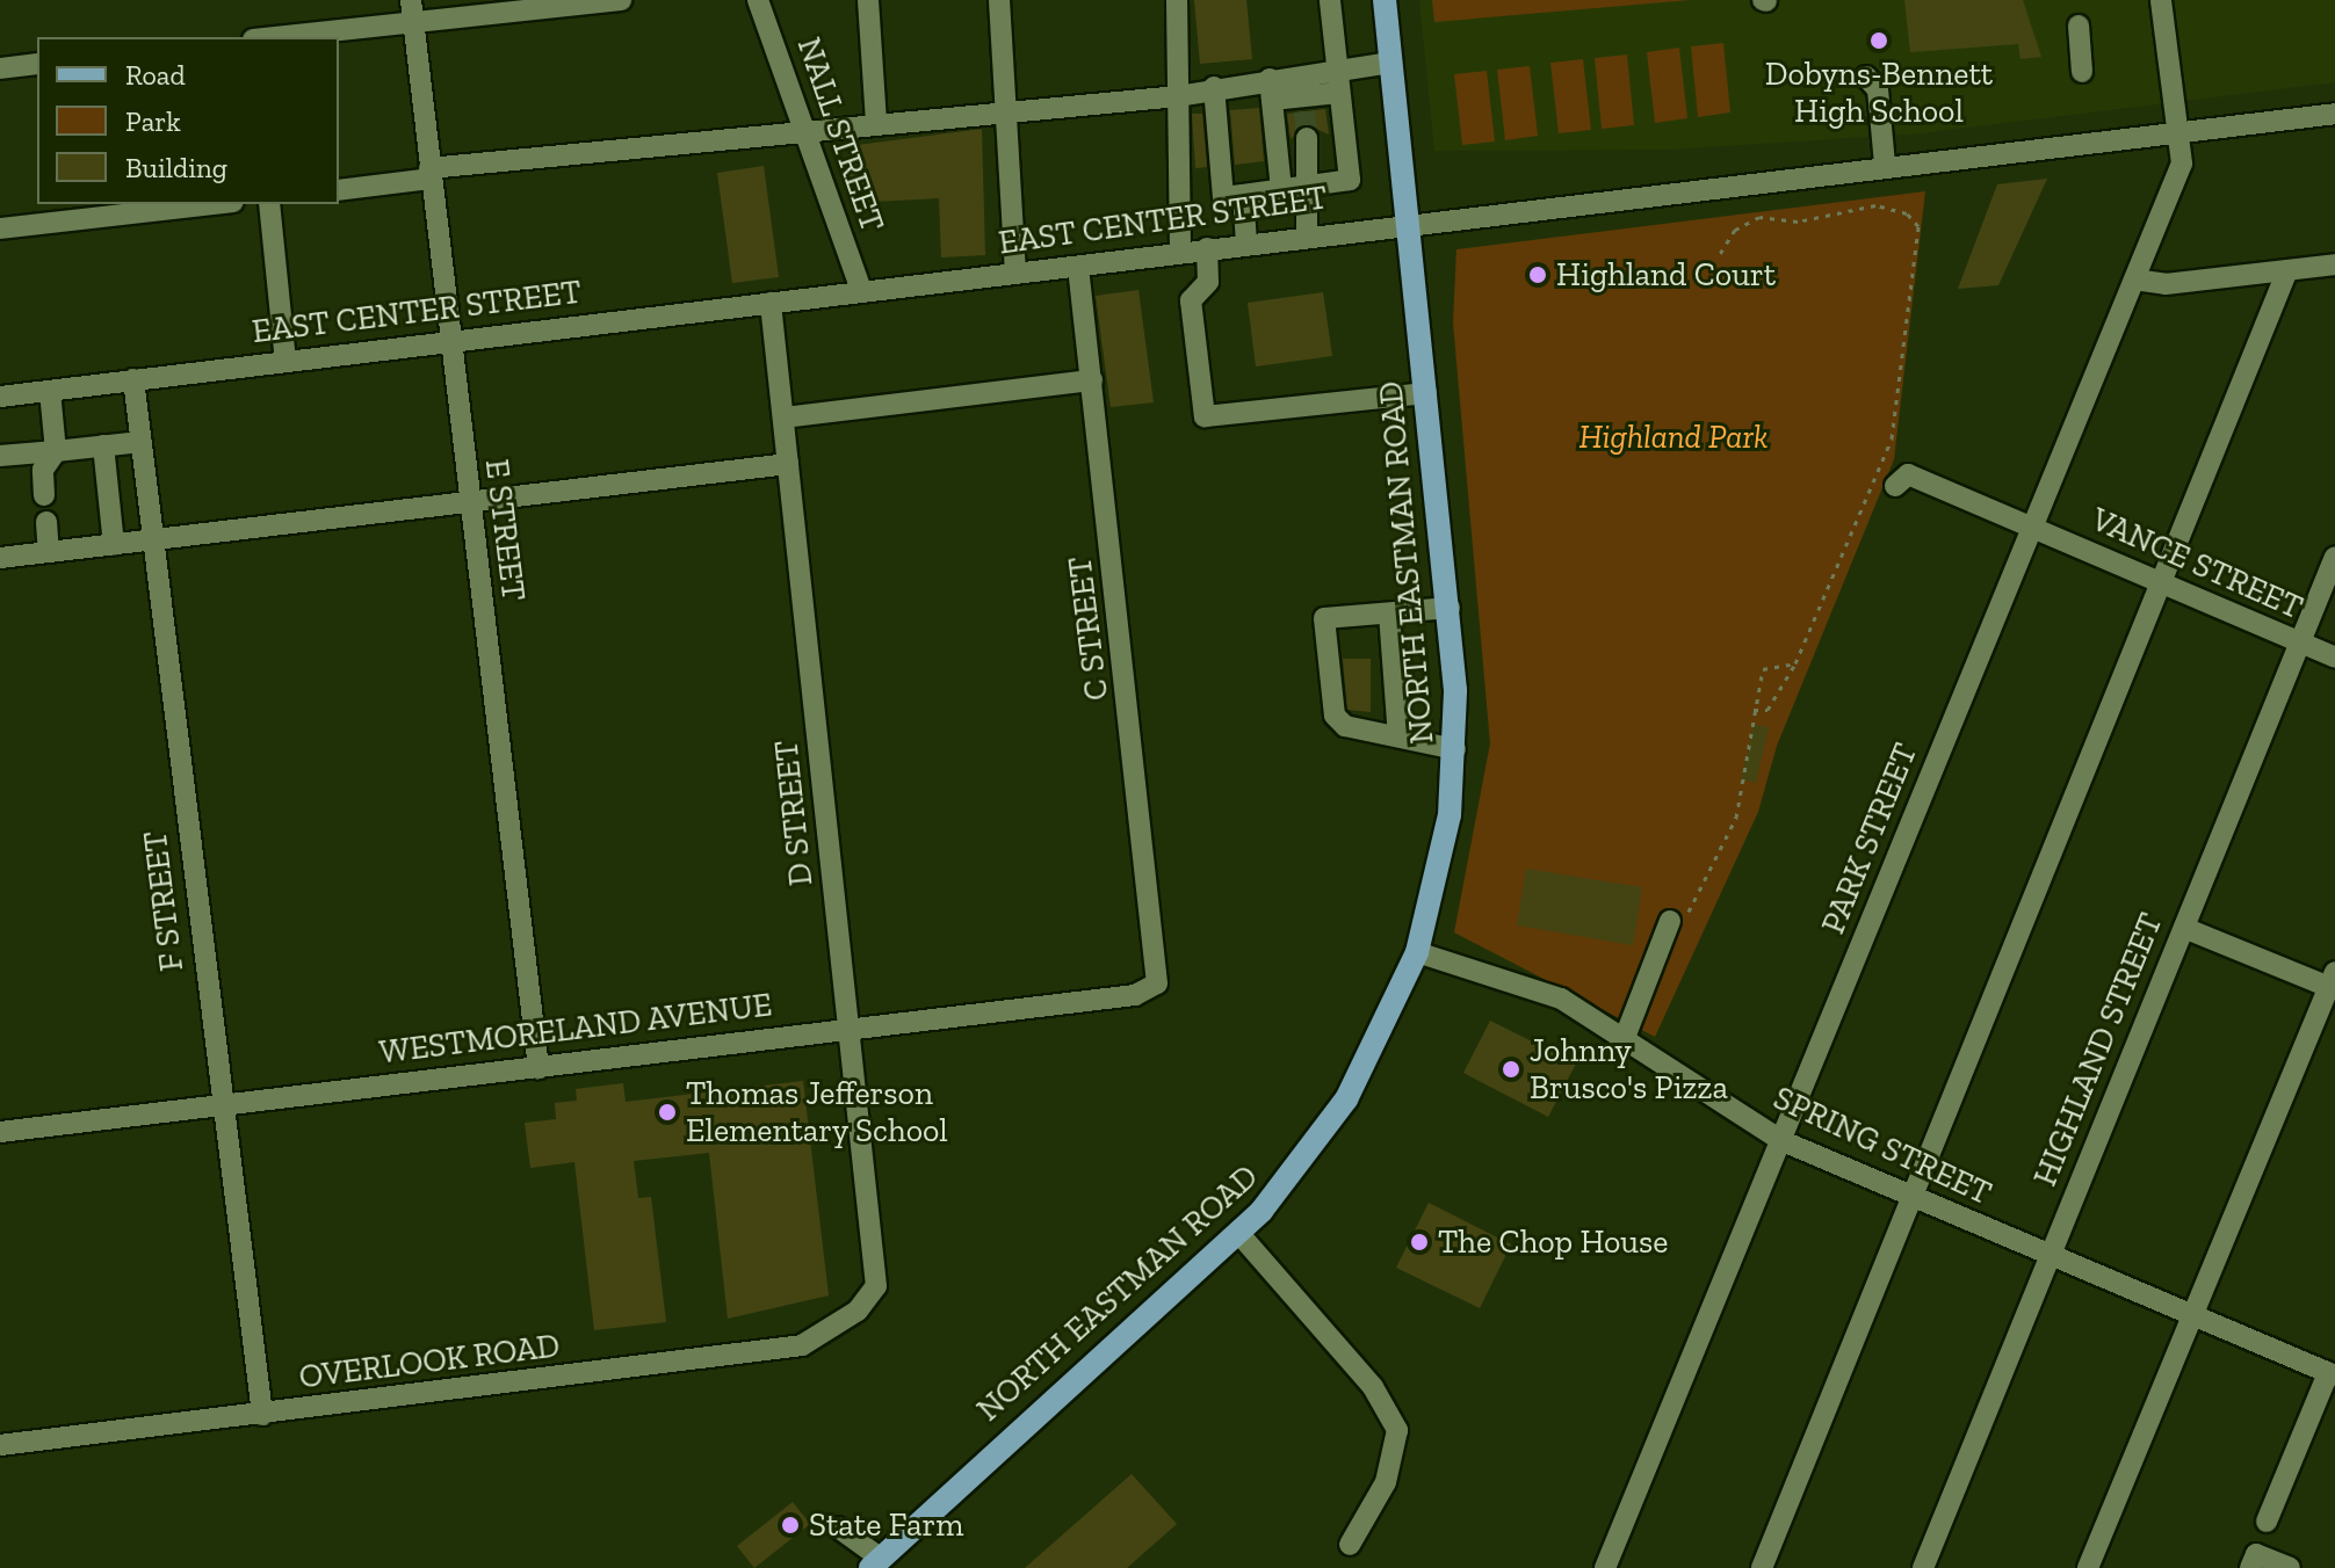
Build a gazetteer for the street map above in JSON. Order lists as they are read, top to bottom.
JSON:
{
  "streets": {
    "main road": ["NORTH EASTMAN ROAD"],
    "street": [
      "NALL STREET",
      "EAST CENTER STREET",
      "E STREET",
      "VANCE STREET",
      "C STREET",
      "D STREET",
      "PARK STREET",
      "F STREET",
      "WESTMORELAND AVENUE",
      "HIGHLAND STREET",
      "SPRING STREET",
      "OVERLOOK ROAD"
    ]
  },
  "crossings": [
    ["NALL STREET", "EAST CENTER STREET"],
    ["EAST CENTER STREET", "E STREET"],
    ["EAST CENTER STREET", "NORTH EASTMAN ROAD"],
    ["EAST CENTER STREET", "C STREET"],
    ["EAST CENTER STREET", "D STREET"],
    ["EAST CENTER STREET", "PARK STREET"],
    ["EAST CENTER STREET", "F STREET"],
    ["E STREET", "WESTMORELAND AVENUE"],
    ["NORTH EASTMAN ROAD", "SPRING STREET"],
    ["VANCE STREET", "PARK STREET"],
    ["VANCE STREET", "HIGHLAND STREET"],
    ["C STREET", "WESTMORELAND AVENUE"],
    ["D STREET", "WESTMORELAND AVENUE"],
    ["D STREET", "OVERLOOK ROAD"],
    ["PARK STREET", "SPRING STREET"],
    ["F STREET", "WESTMORELAND AVENUE"],
    ["F STREET", "OVERLOOK ROAD"],
    ["HIGHLAND STREET", "SPRING STREET"]
  ],
  "parks": ["Highland Park"],
  "places": [
    "Dobyns-Bennett High School",
    "Highland Court",
    "Johnny Brusco's Pizza",
    "Thomas Jefferson Elementary School",
    "The Chop House",
    "State Farm"
  ],
  "legend": ["Road", "Park", "Building"]
}
